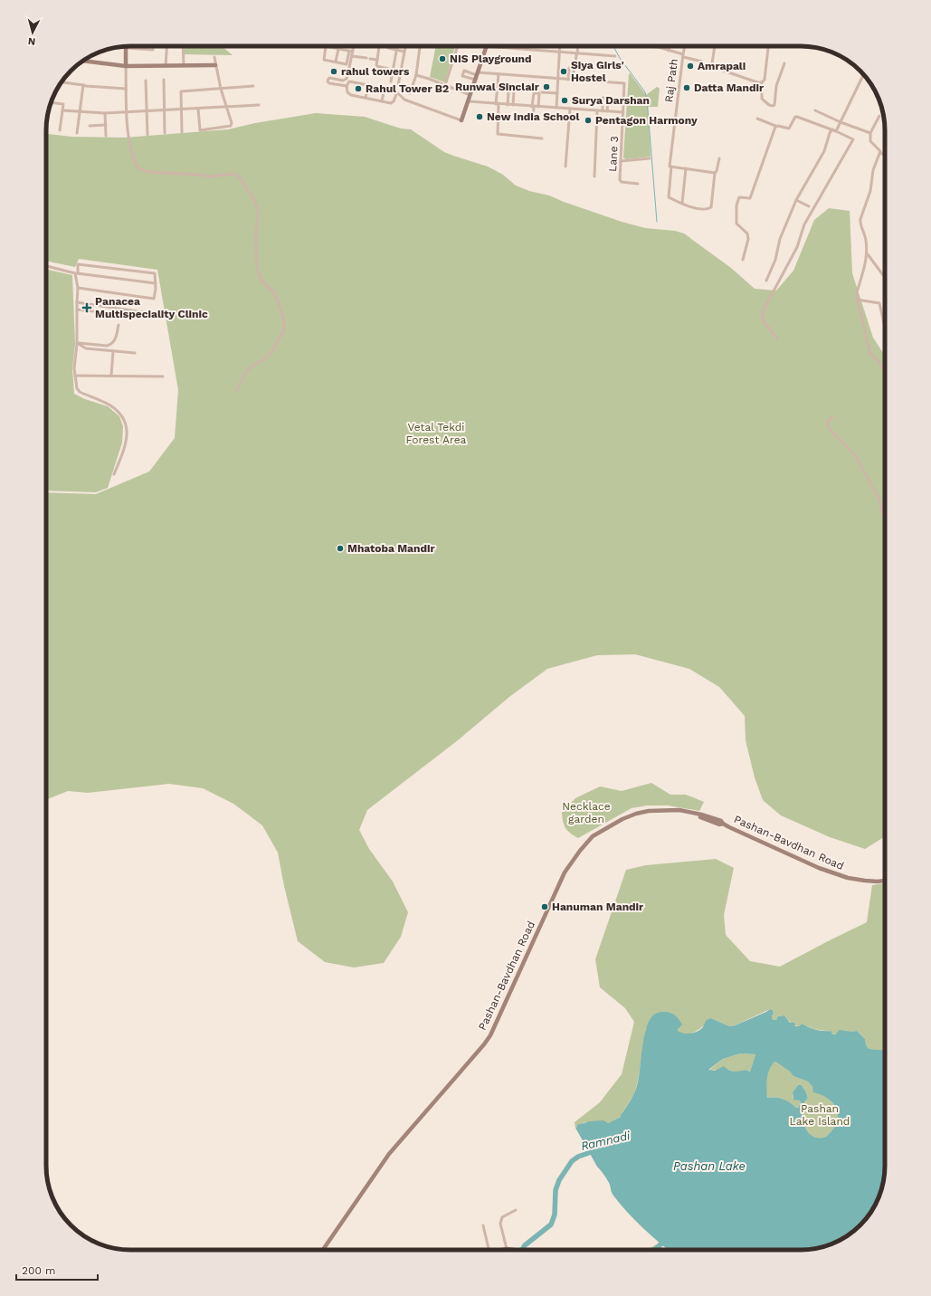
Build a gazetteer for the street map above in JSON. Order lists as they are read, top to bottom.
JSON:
{
  "streets": {
    "main road": ["Pashan-Bavdhan Road"],
    "street": ["Raj Path", "Lane 3"]
  },
  "water": ["Ramnadi", "Pashan Lake"],
  "parks": ["Vetal Tekdi Forest Area", "Necklace garden", "Pashan Lake Island"],
  "places": {
    "other": [
      "NIS Playground",
      "Amrapali",
      "rahul towers",
      "Siya Girls' Hostel",
      "Runwal Sinclair",
      "Datta Mandir",
      "Rahul Tower B2",
      "Surya Darshan",
      "New India School",
      "Pentagon Harmony",
      "Mhatoba Mandir",
      "Hanuman Mandir"
    ],
    "health": ["Panacea Multispeciality Clinic"]
  },
  "scale_bar": "200 m",
  "north": "bottom"
}
